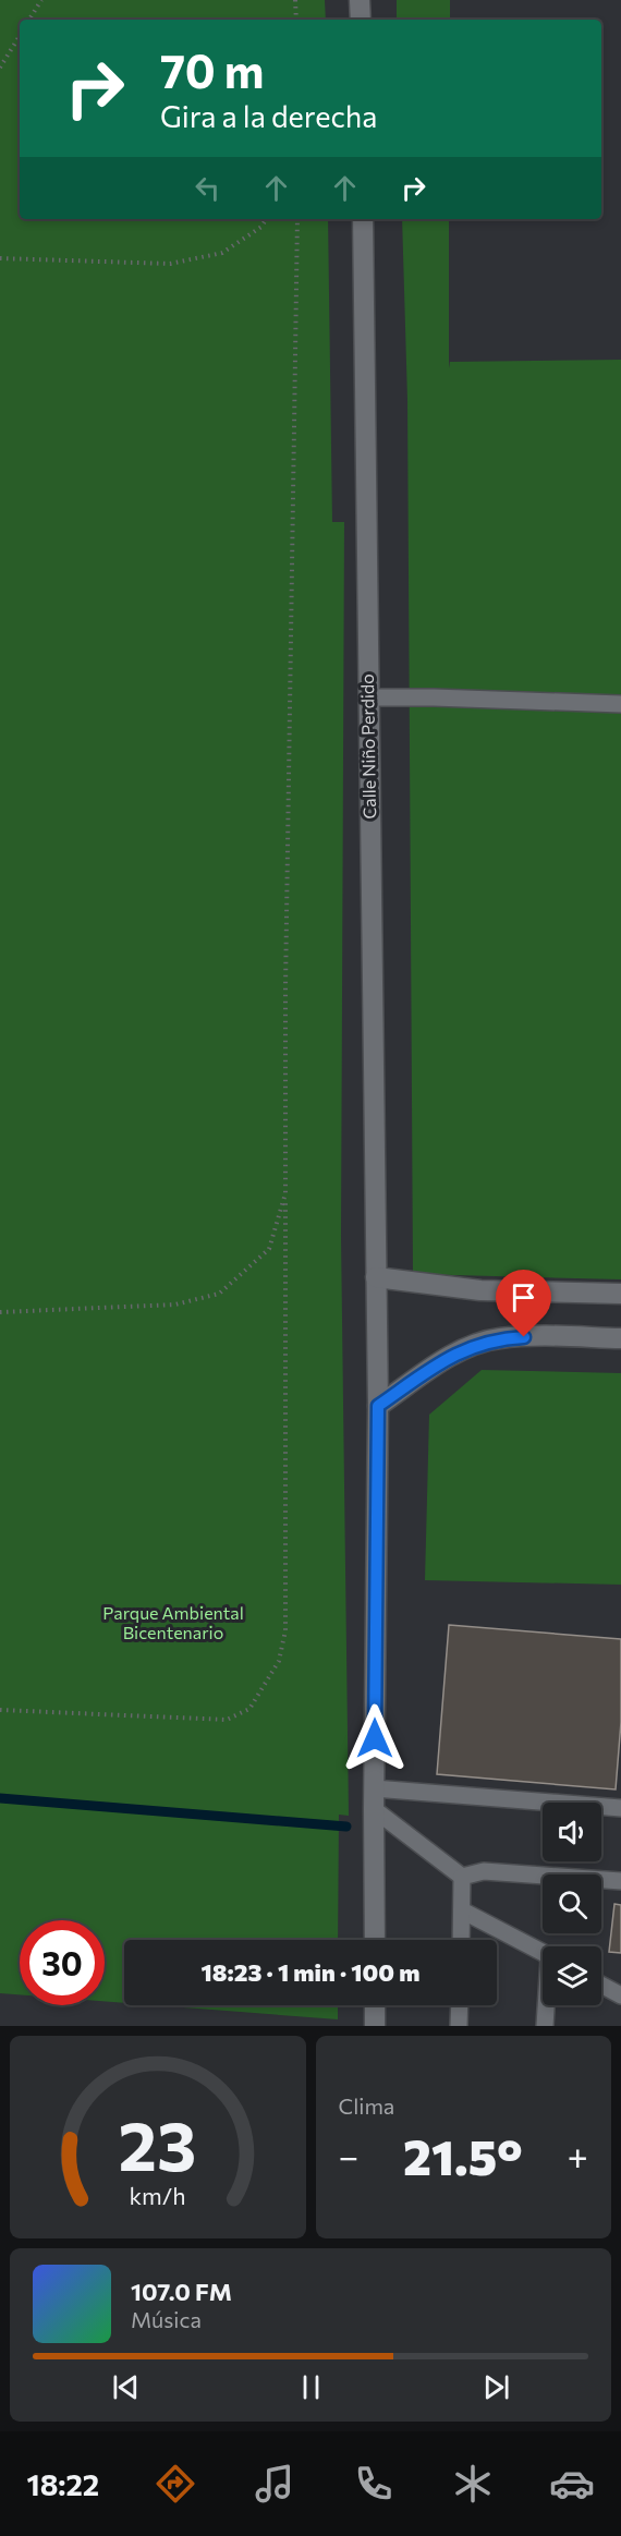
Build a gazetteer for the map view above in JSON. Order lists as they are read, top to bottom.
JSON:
{
  "streets": {
    "street": ["Calle Niño Perdido"]
  },
  "parks": ["Parque Ambiental Bicentenario"],
  "page": {
    "turn": ["70 m", "Gira a la derecha"],
    "limit": "30",
    "trip": "18:23 · 1 min · 100 m",
    "tile": "Clima",
    "heat": ["−", "21.5°", "+"],
    "song": ["107.0 FM", "Música"],
    "tabs": "18:22",
    "gauge": ["23", "km/h"]
  }
}
